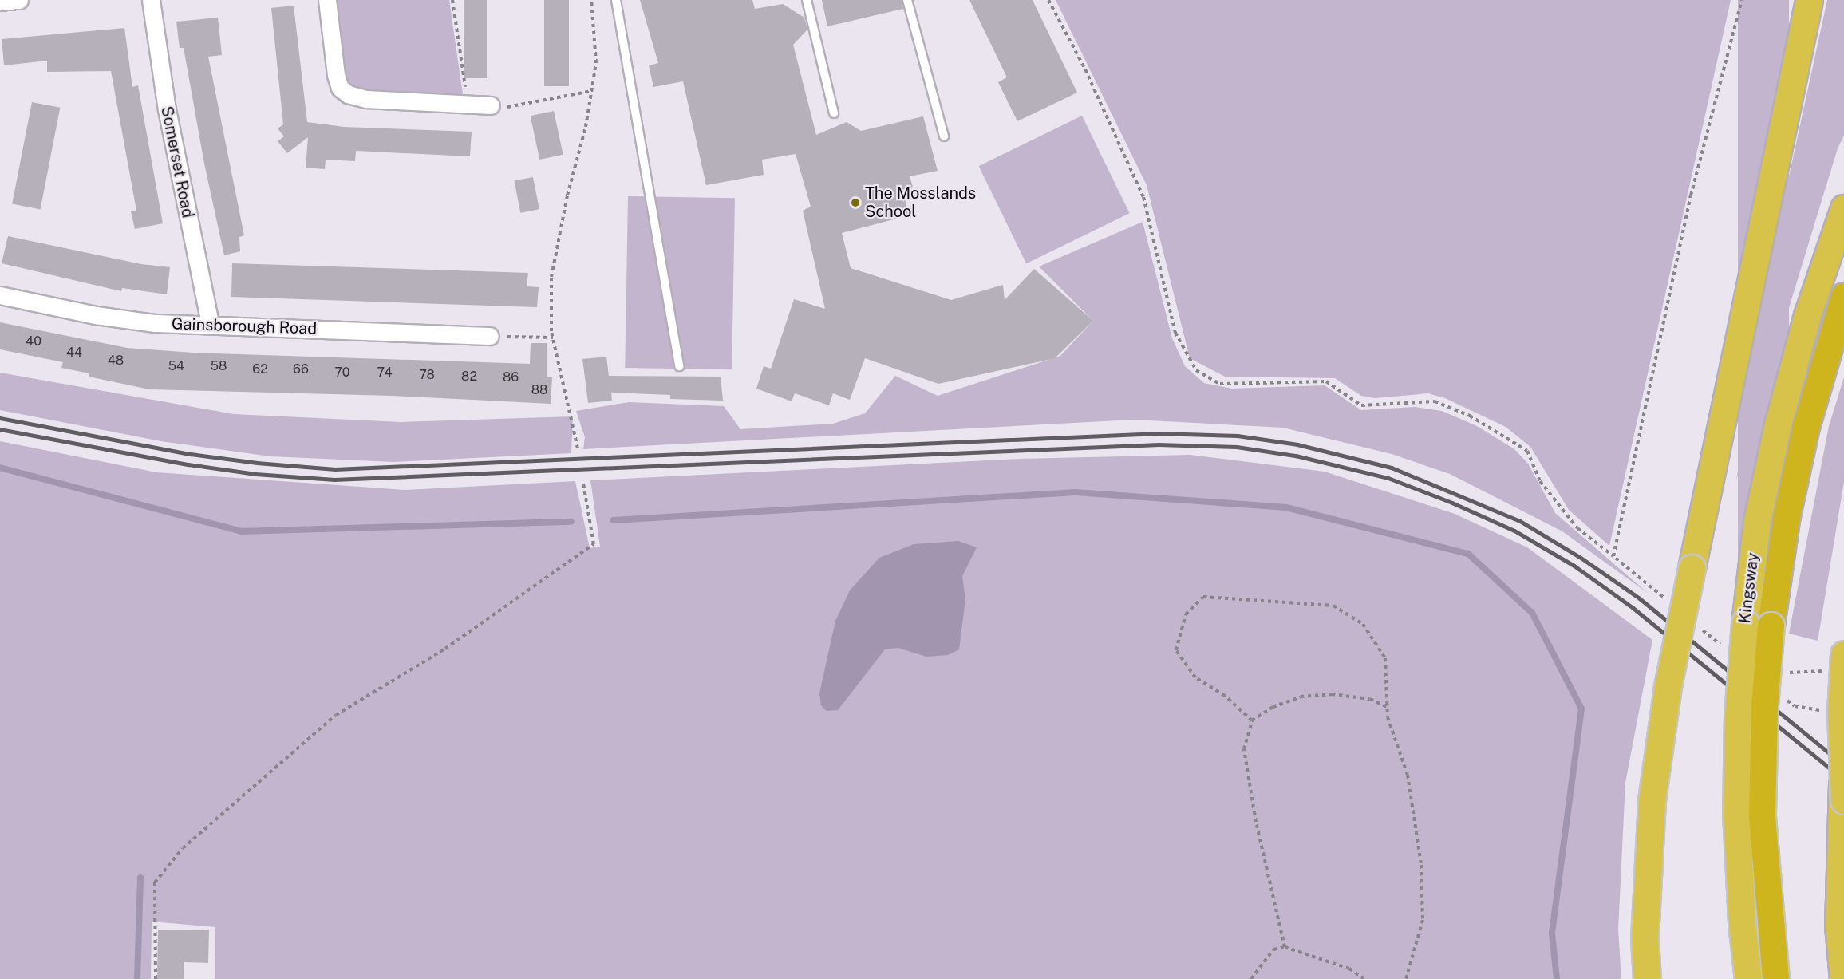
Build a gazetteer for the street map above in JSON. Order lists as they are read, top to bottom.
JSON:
{
  "streets": {
    "highway": ["Kingsway"],
    "street": ["Somerset Road", "Gainsborough Road"]
  },
  "crossings": [
    ["Somerset Road", "Gainsborough Road"]
  ],
  "places": ["The Mosslands School"],
  "house_numbers": [
    "40",
    "44",
    "48",
    "54",
    "58",
    "62",
    "66",
    "70",
    "74",
    "78",
    "82",
    "86",
    "88"
  ]
}
